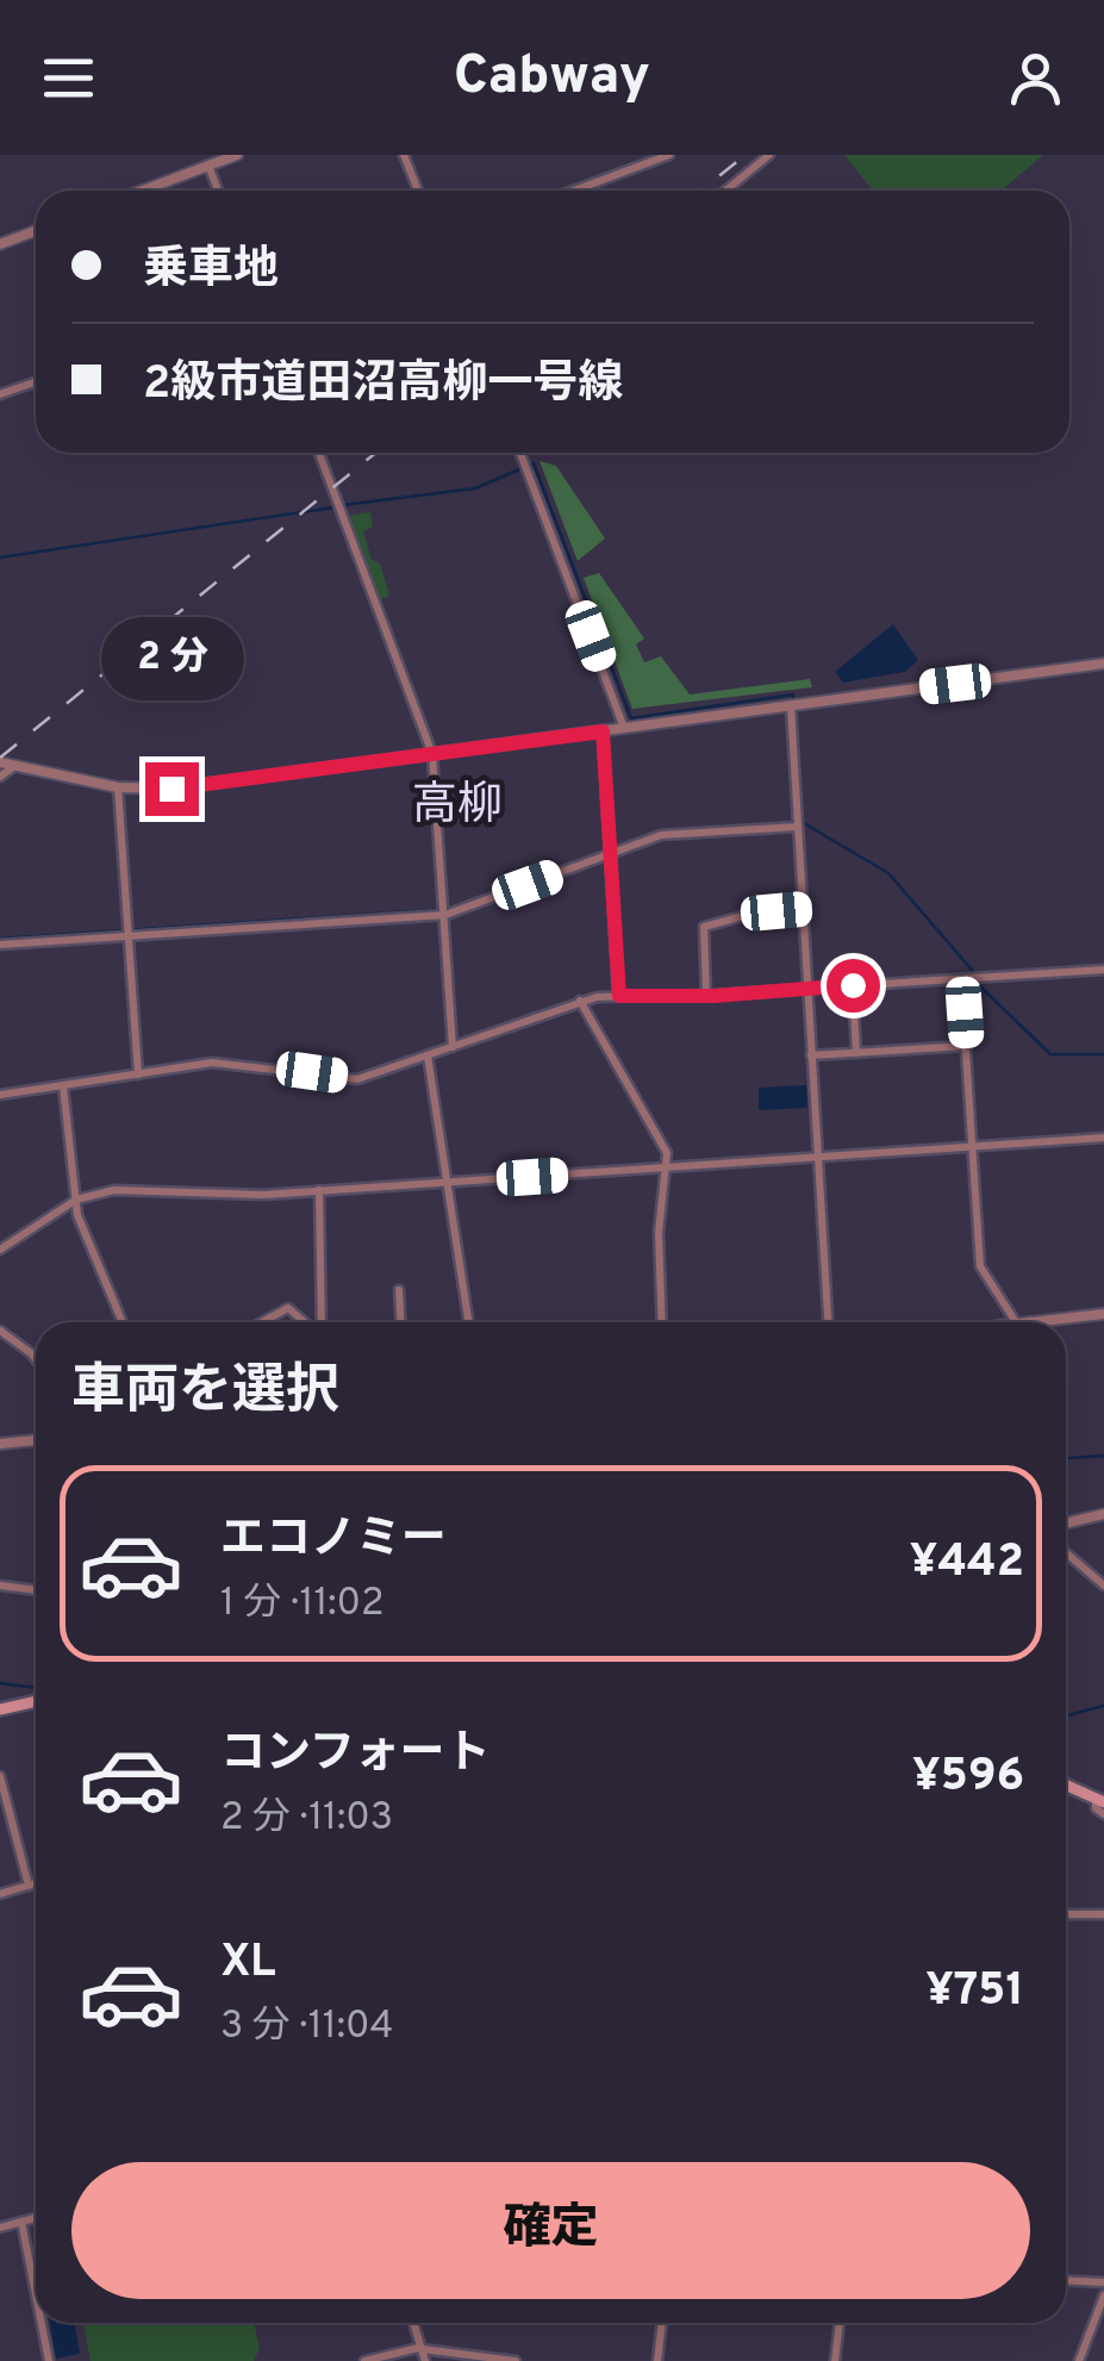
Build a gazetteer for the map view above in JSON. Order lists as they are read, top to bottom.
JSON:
{
  "districts": ["高柳"],
  "page": {
    "header": "Cabway",
    "banner": ["乗車地", "2級市道田沼高柳一号線"],
    "bubble": "2 分",
    "heading": "車両を選択",
    "list": [
      {
        "name": "エコノミー",
        "note": "1 分 · 11:02",
        "value": "¥442"
      },
      {
        "name": "コンフォート",
        "note": "2 分 · 11:03",
        "value": "¥596"
      },
      {
        "name": "XL",
        "note": "3 分 · 11:04",
        "value": "¥751"
      }
    ],
    "buttons": "確定"
  }
}
